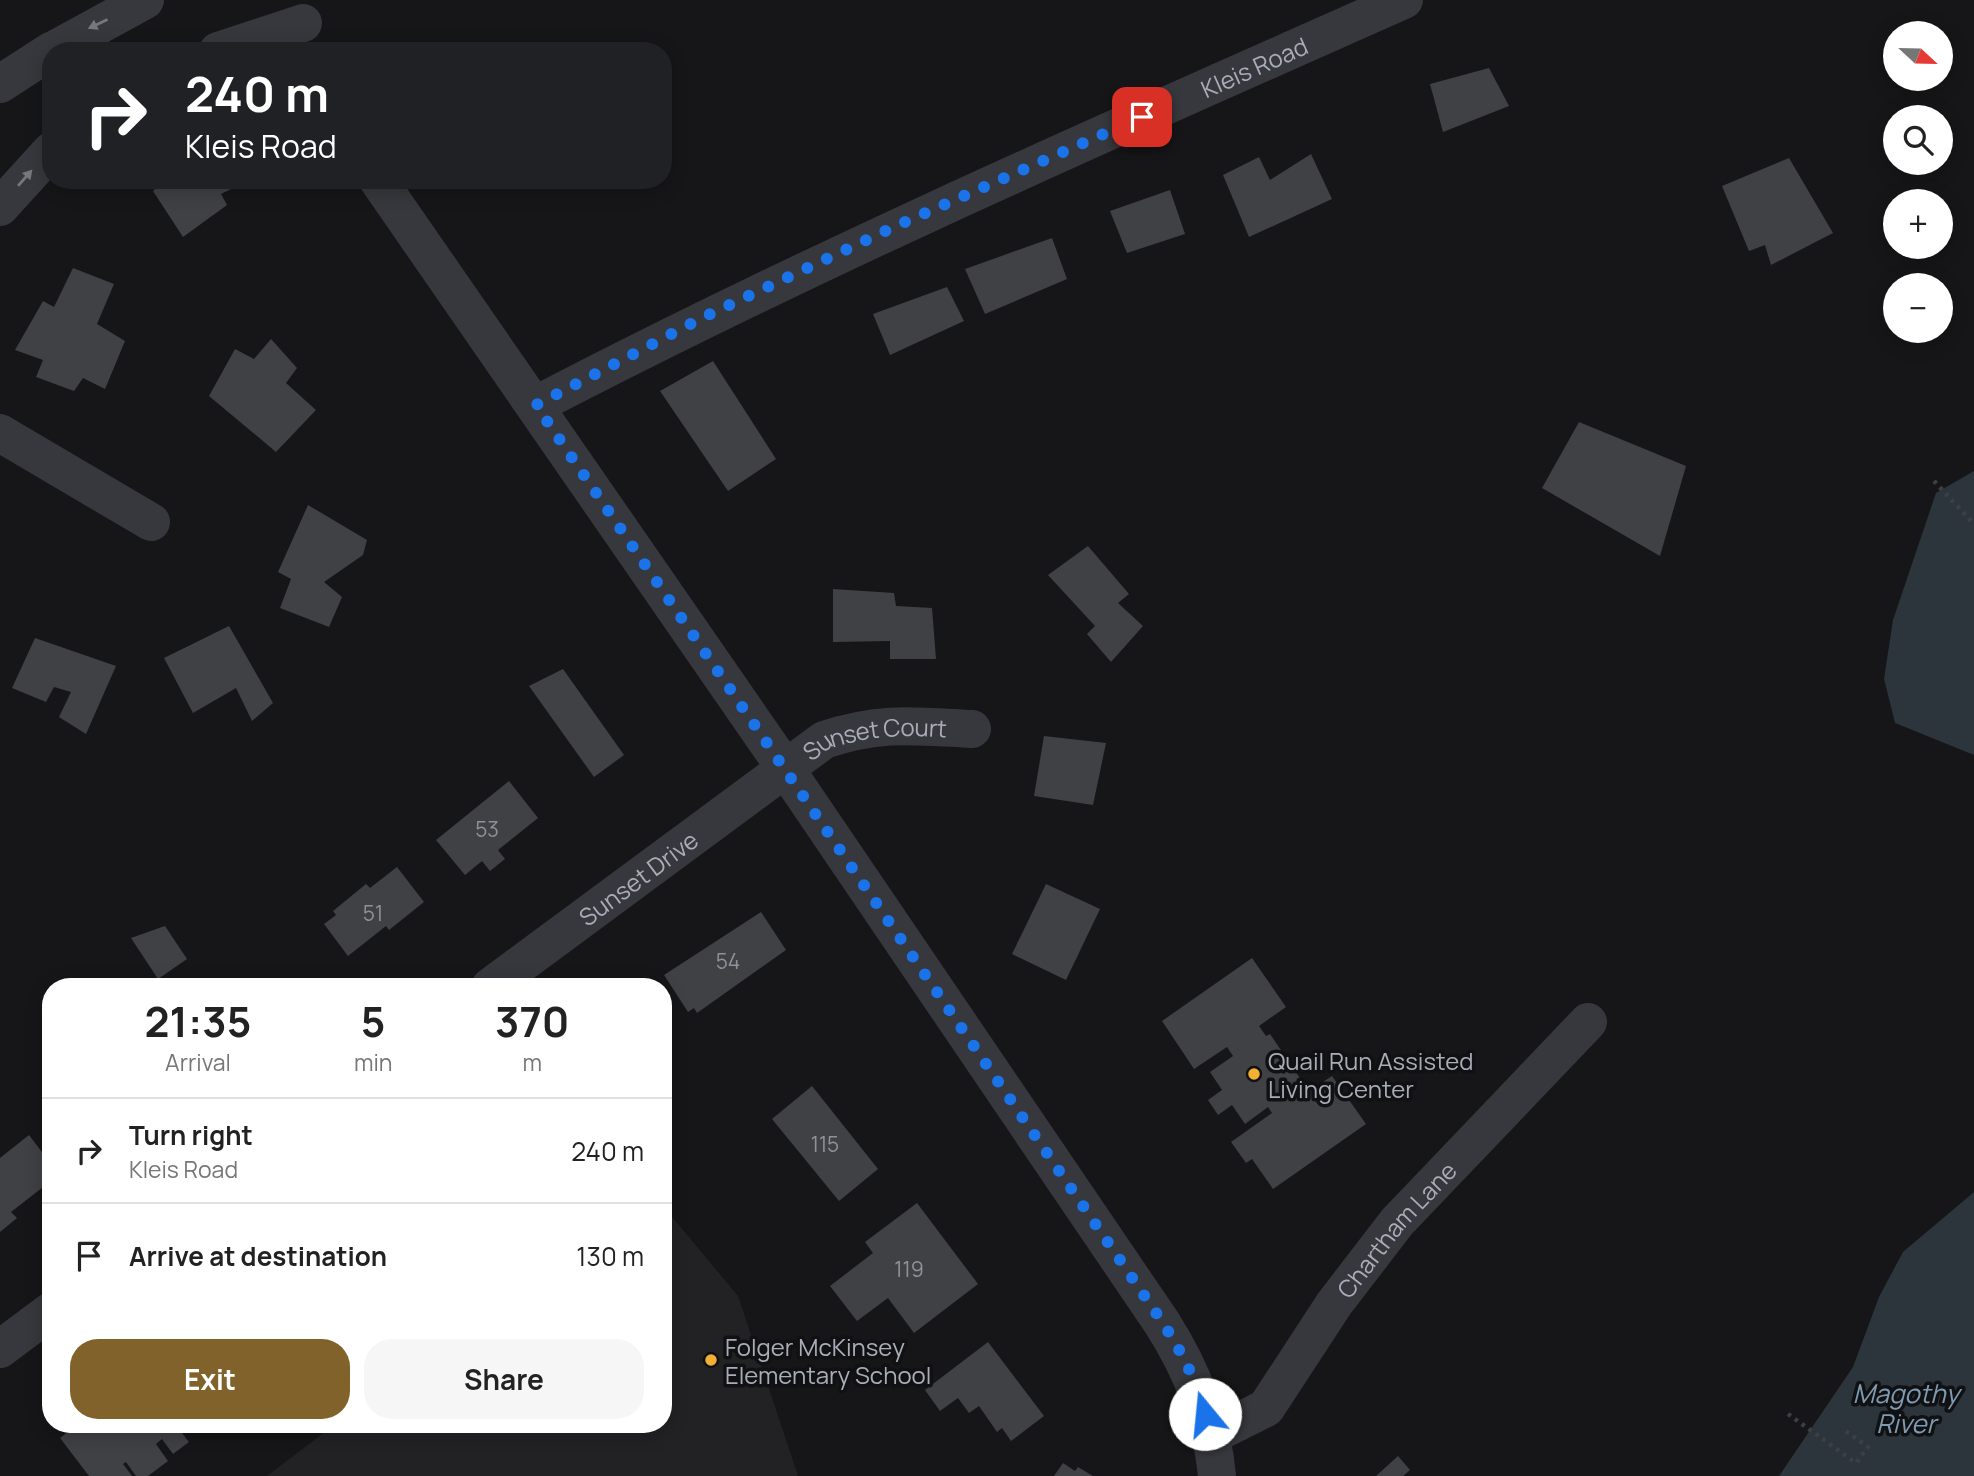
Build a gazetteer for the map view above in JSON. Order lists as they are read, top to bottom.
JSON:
{
  "streets": {
    "street": [
      "Kleis Road",
      "Sunset Court",
      "Sunset Drive",
      "Chartham Lane"
    ]
  },
  "crossings": [
    ["Sunset Court", "Sunset Drive"]
  ],
  "water": ["Magothy River"],
  "places": ["Quail Run Assisted Living Center", "Folger McKinsey Elementary School"],
  "house_numbers": [
    "53",
    "51",
    "54",
    "115",
    "119"
  ],
  "north": "right",
  "page": {
    "map_buttons": ["+", "−"],
    "turn": ["240 m", "Kleis Road"],
    "eta": [
      "21:35",
      "Arrival",
      "5",
      "min",
      "370",
      "m"
    ],
    "list": [
      {
        "name": "Turn right",
        "note": "Kleis Road",
        "value": "240 m"
      },
      {
        "name": "Arrive at destination",
        "value": "130 m"
      }
    ],
    "buttons": ["Exit", "Share"]
  }
}
